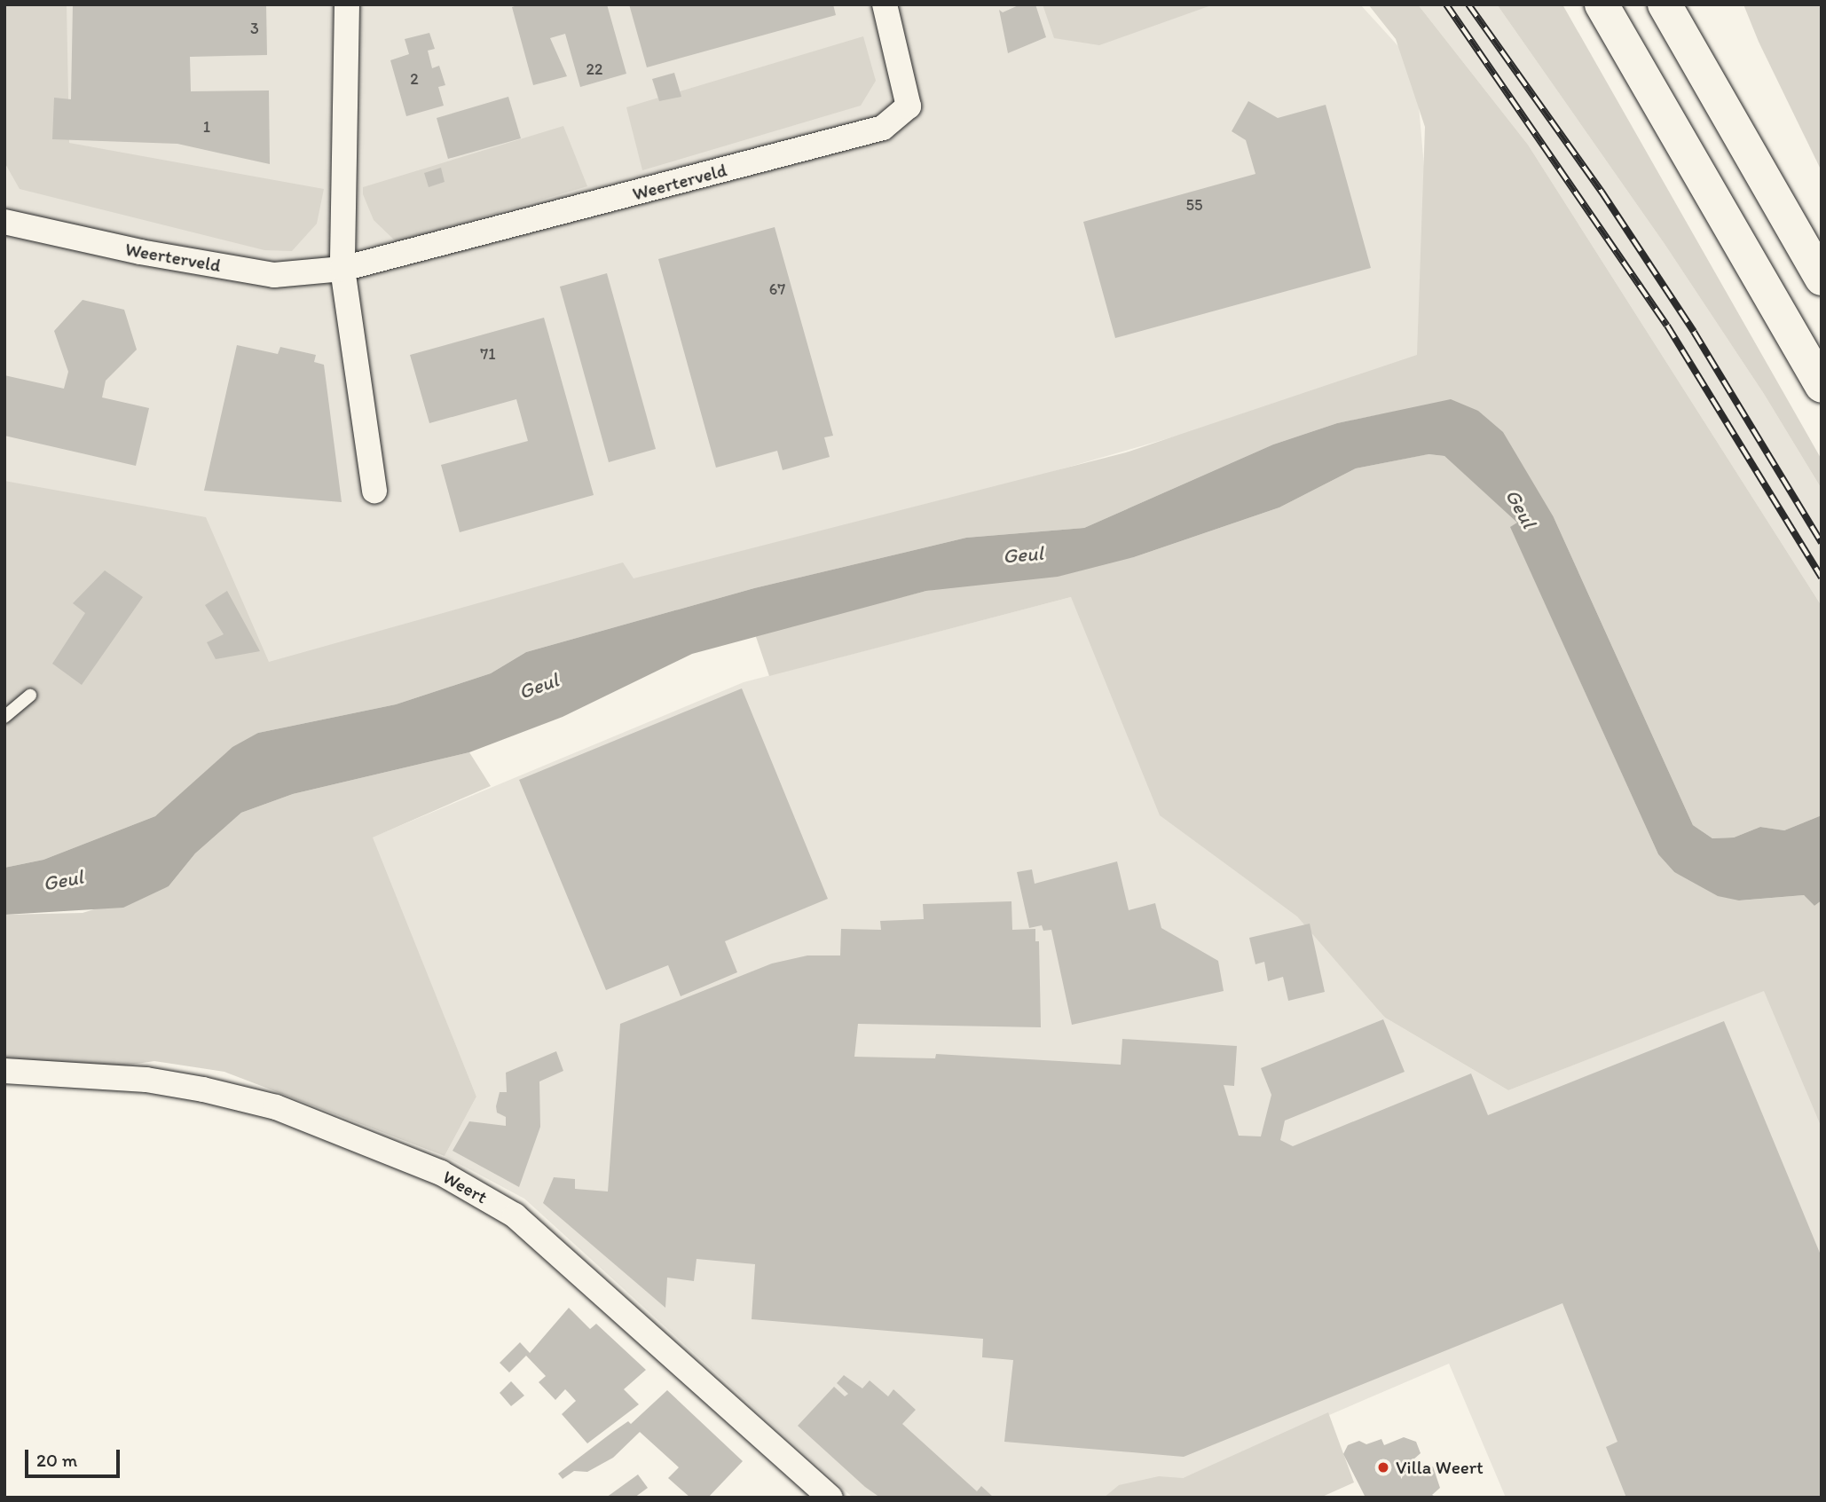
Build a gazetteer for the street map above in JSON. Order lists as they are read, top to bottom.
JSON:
{
  "streets": {
    "street": ["Weerterveld", "Weert"]
  },
  "water": ["Geul"],
  "places": ["Villa Weert"],
  "house_numbers": [
    "3",
    "22",
    "2",
    "1",
    "55",
    "67",
    "71"
  ],
  "scale_bar": "20 m"
}
